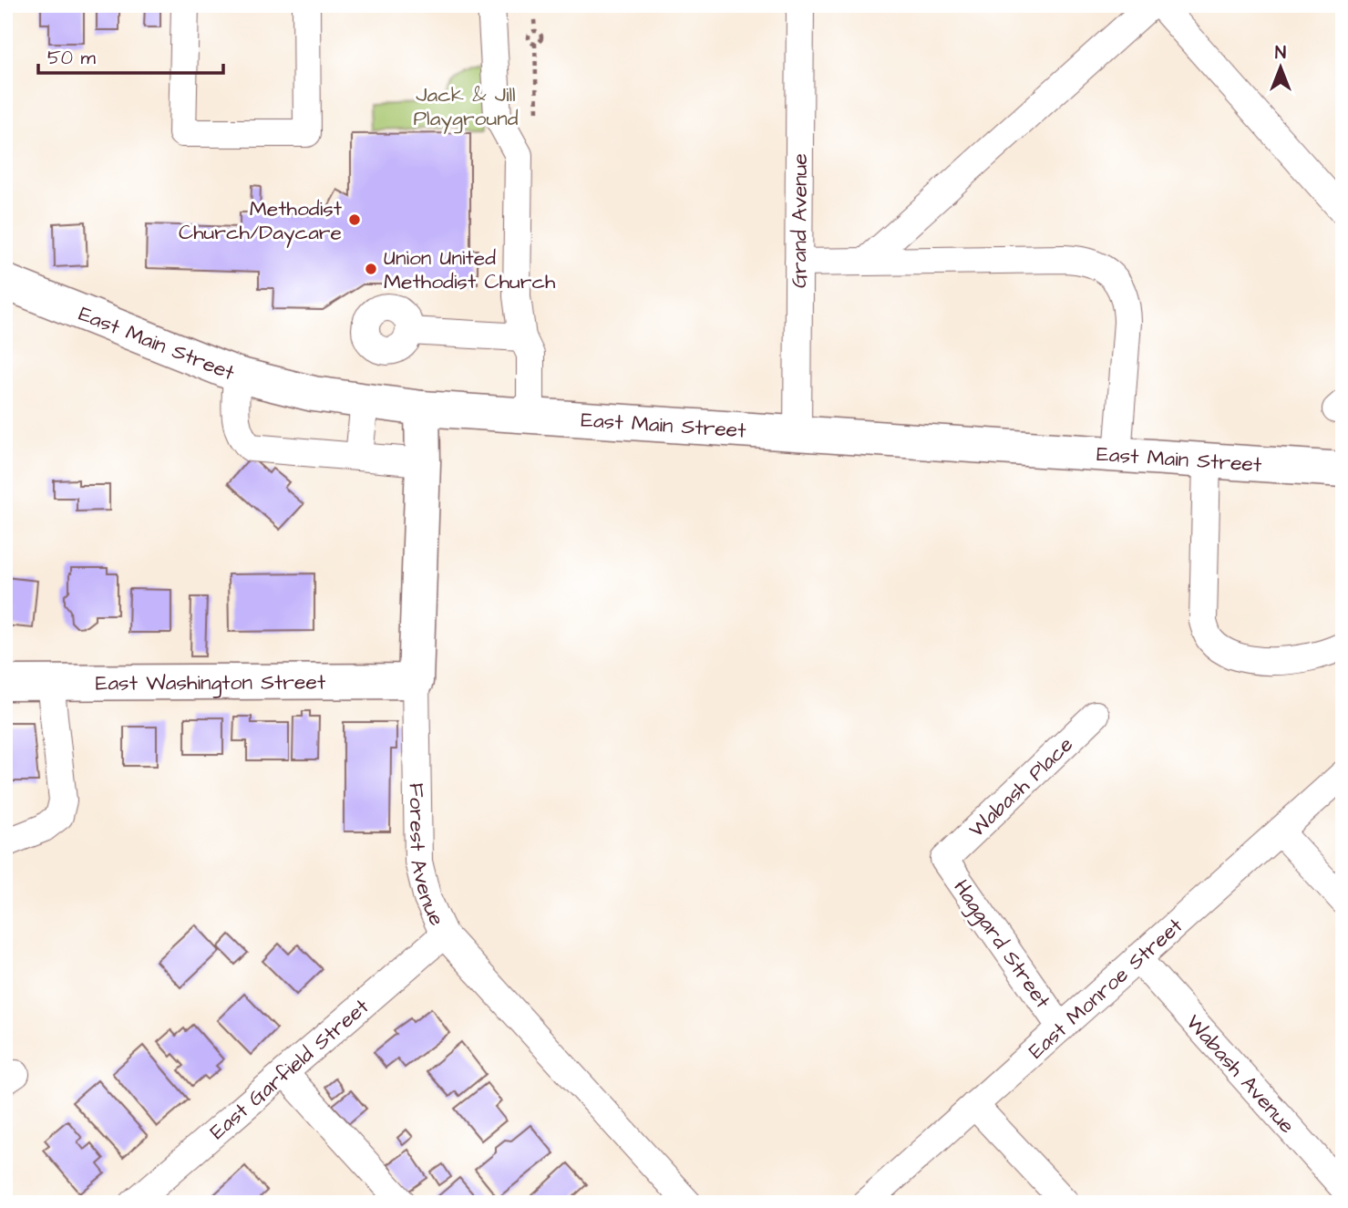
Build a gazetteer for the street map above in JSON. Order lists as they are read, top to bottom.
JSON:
{
  "streets": {
    "main road": ["East Main Street", "East Washington Street", "Forest Avenue"],
    "street": [
      "Grand Avenue",
      "Wabash Place",
      "Haggard Street",
      "East Monroe Street",
      "East Garfield Street",
      "Wabash Avenue"
    ]
  },
  "crossings": [
    ["Grand Avenue", "East Main Street"],
    ["East Main Street", "Forest Avenue"],
    ["East Washington Street", "Forest Avenue"],
    ["Wabash Place", "Haggard Street"],
    ["Forest Avenue", "East Garfield Street"],
    ["Haggard Street", "East Monroe Street"],
    ["East Monroe Street", "Wabash Avenue"]
  ],
  "parks": ["Jack & Jill Playground"],
  "places": ["Methodist Church/Daycare", "Union United Methodist Church"],
  "scale_bar": "50 m",
  "north": "top"
}
